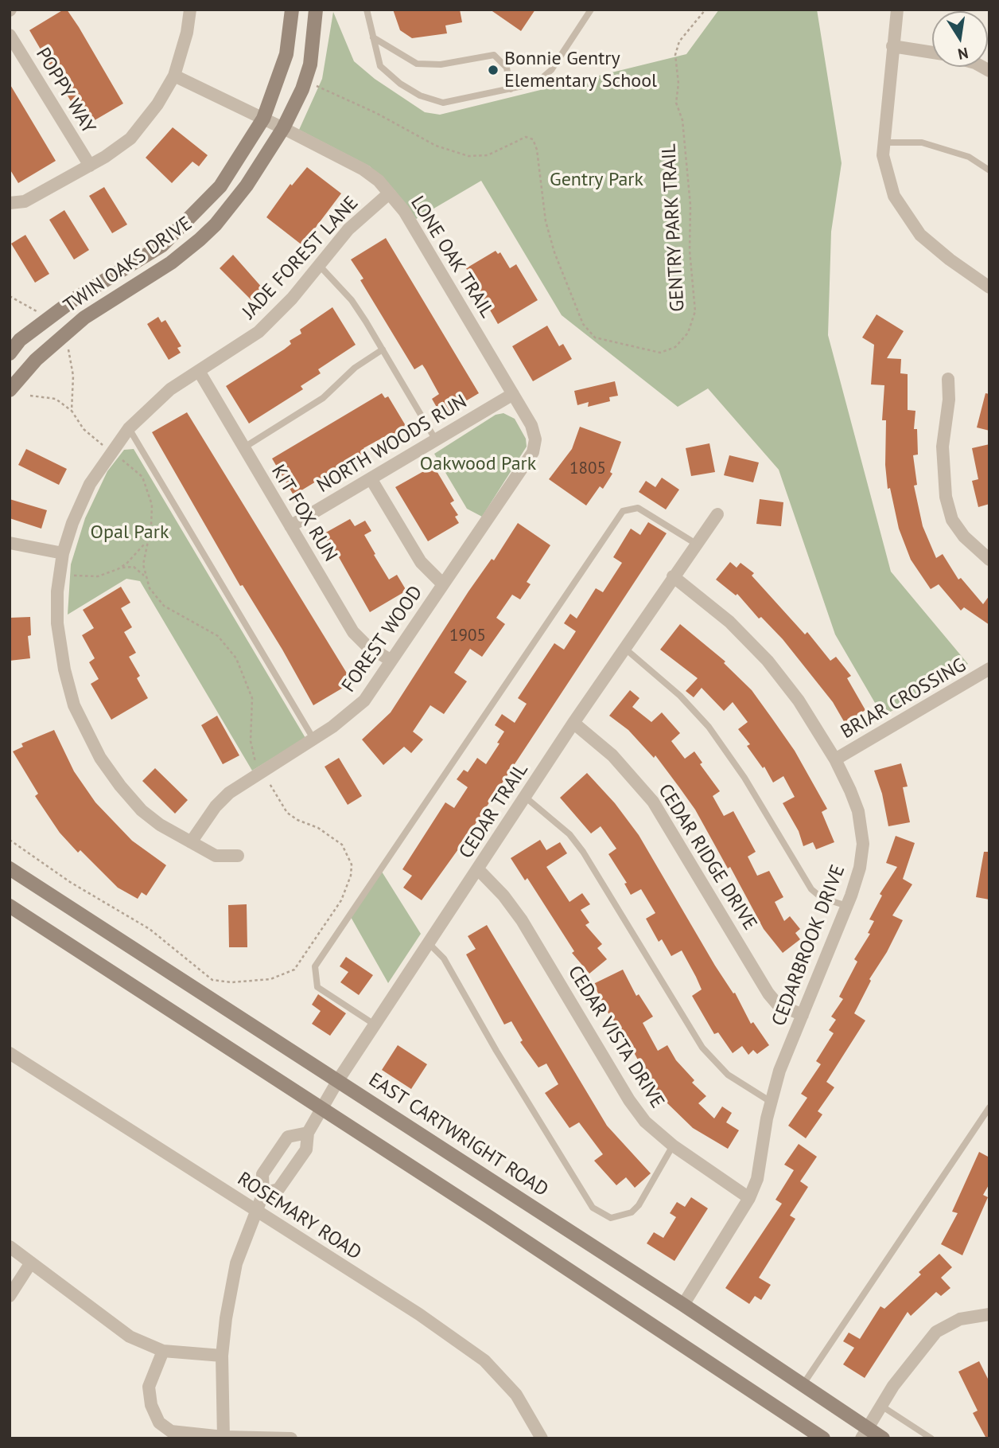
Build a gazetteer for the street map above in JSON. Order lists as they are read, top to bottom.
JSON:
{
  "streets": {
    "main road": ["TWIN OAKS DRIVE", "EAST CARTWRIGHT ROAD"],
    "street": [
      "POPPY WAY",
      "LONE OAK TRAIL",
      "JADE FOREST LANE",
      "NORTH WOODS RUN",
      "KIT FOX RUN",
      "FOREST WOOD",
      "BRIAR CROSSING",
      "CEDAR TRAIL",
      "CEDAR RIDGE DRIVE",
      "CEDARBROOK DRIVE",
      "CEDAR VISTA DRIVE",
      "ROSEMARY ROAD"
    ],
    "path": ["GENTRY PARK TRAIL"]
  },
  "crossings": [
    ["LONE OAK TRAIL", "JADE FOREST LANE"],
    ["LONE OAK TRAIL", "TWIN OAKS DRIVE"],
    ["LONE OAK TRAIL", "NORTH WOODS RUN"],
    ["LONE OAK TRAIL", "FOREST WOOD"],
    ["JADE FOREST LANE", "KIT FOX RUN"],
    ["JADE FOREST LANE", "FOREST WOOD"],
    ["NORTH WOODS RUN", "KIT FOX RUN"],
    ["KIT FOX RUN", "FOREST WOOD"],
    ["BRIAR CROSSING", "CEDARBROOK DRIVE"],
    ["CEDAR TRAIL", "CEDAR RIDGE DRIVE"],
    ["CEDAR TRAIL", "CEDARBROOK DRIVE"],
    ["CEDAR TRAIL", "CEDAR VISTA DRIVE"],
    ["CEDAR TRAIL", "EAST CARTWRIGHT ROAD"],
    ["CEDAR RIDGE DRIVE", "CEDARBROOK DRIVE"],
    ["CEDARBROOK DRIVE", "CEDAR VISTA DRIVE"],
    ["CEDARBROOK DRIVE", "EAST CARTWRIGHT ROAD"]
  ],
  "parks": ["Gentry Park", "Oakwood Park", "Opal Park"],
  "places": ["Bonnie Gentry Elementary School"],
  "house_numbers": ["1805", "1905"],
  "north": "bottom"
}
